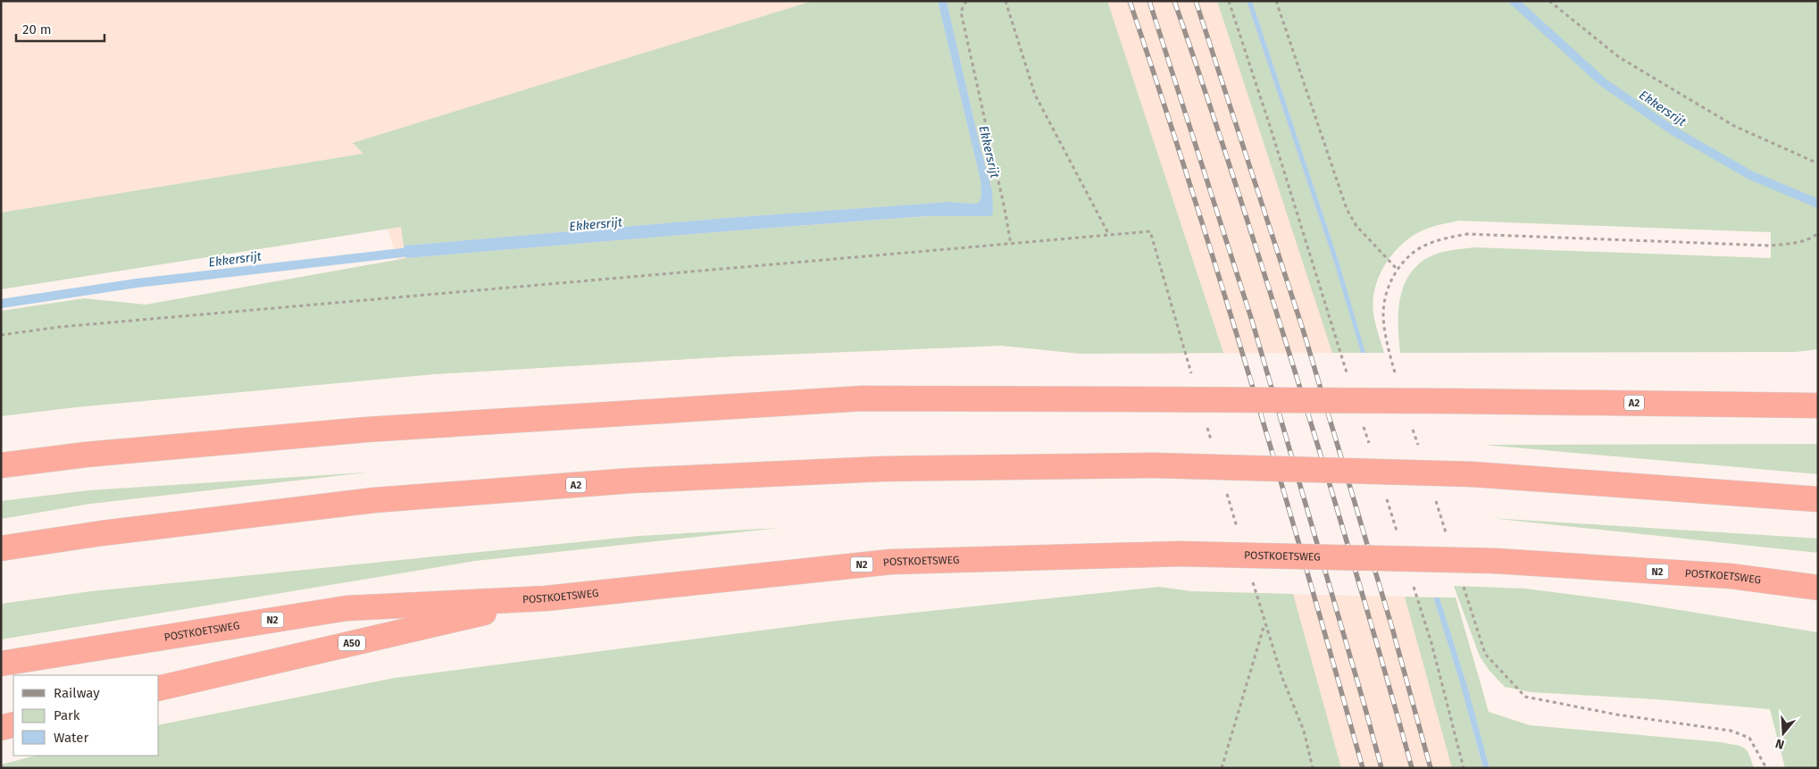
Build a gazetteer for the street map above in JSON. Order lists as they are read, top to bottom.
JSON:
{
  "streets": {
    "highway": [
      "A2",
      "POSTKOETSWEG",
      "N2",
      "A50"
    ]
  },
  "crossings": [
    ["POSTKOETSWEG", "A50"]
  ],
  "water": ["Ekkersrijt"],
  "legend": ["Railway", "Park", "Water"],
  "scale_bar": "20 m",
  "north": "bottom"
}
